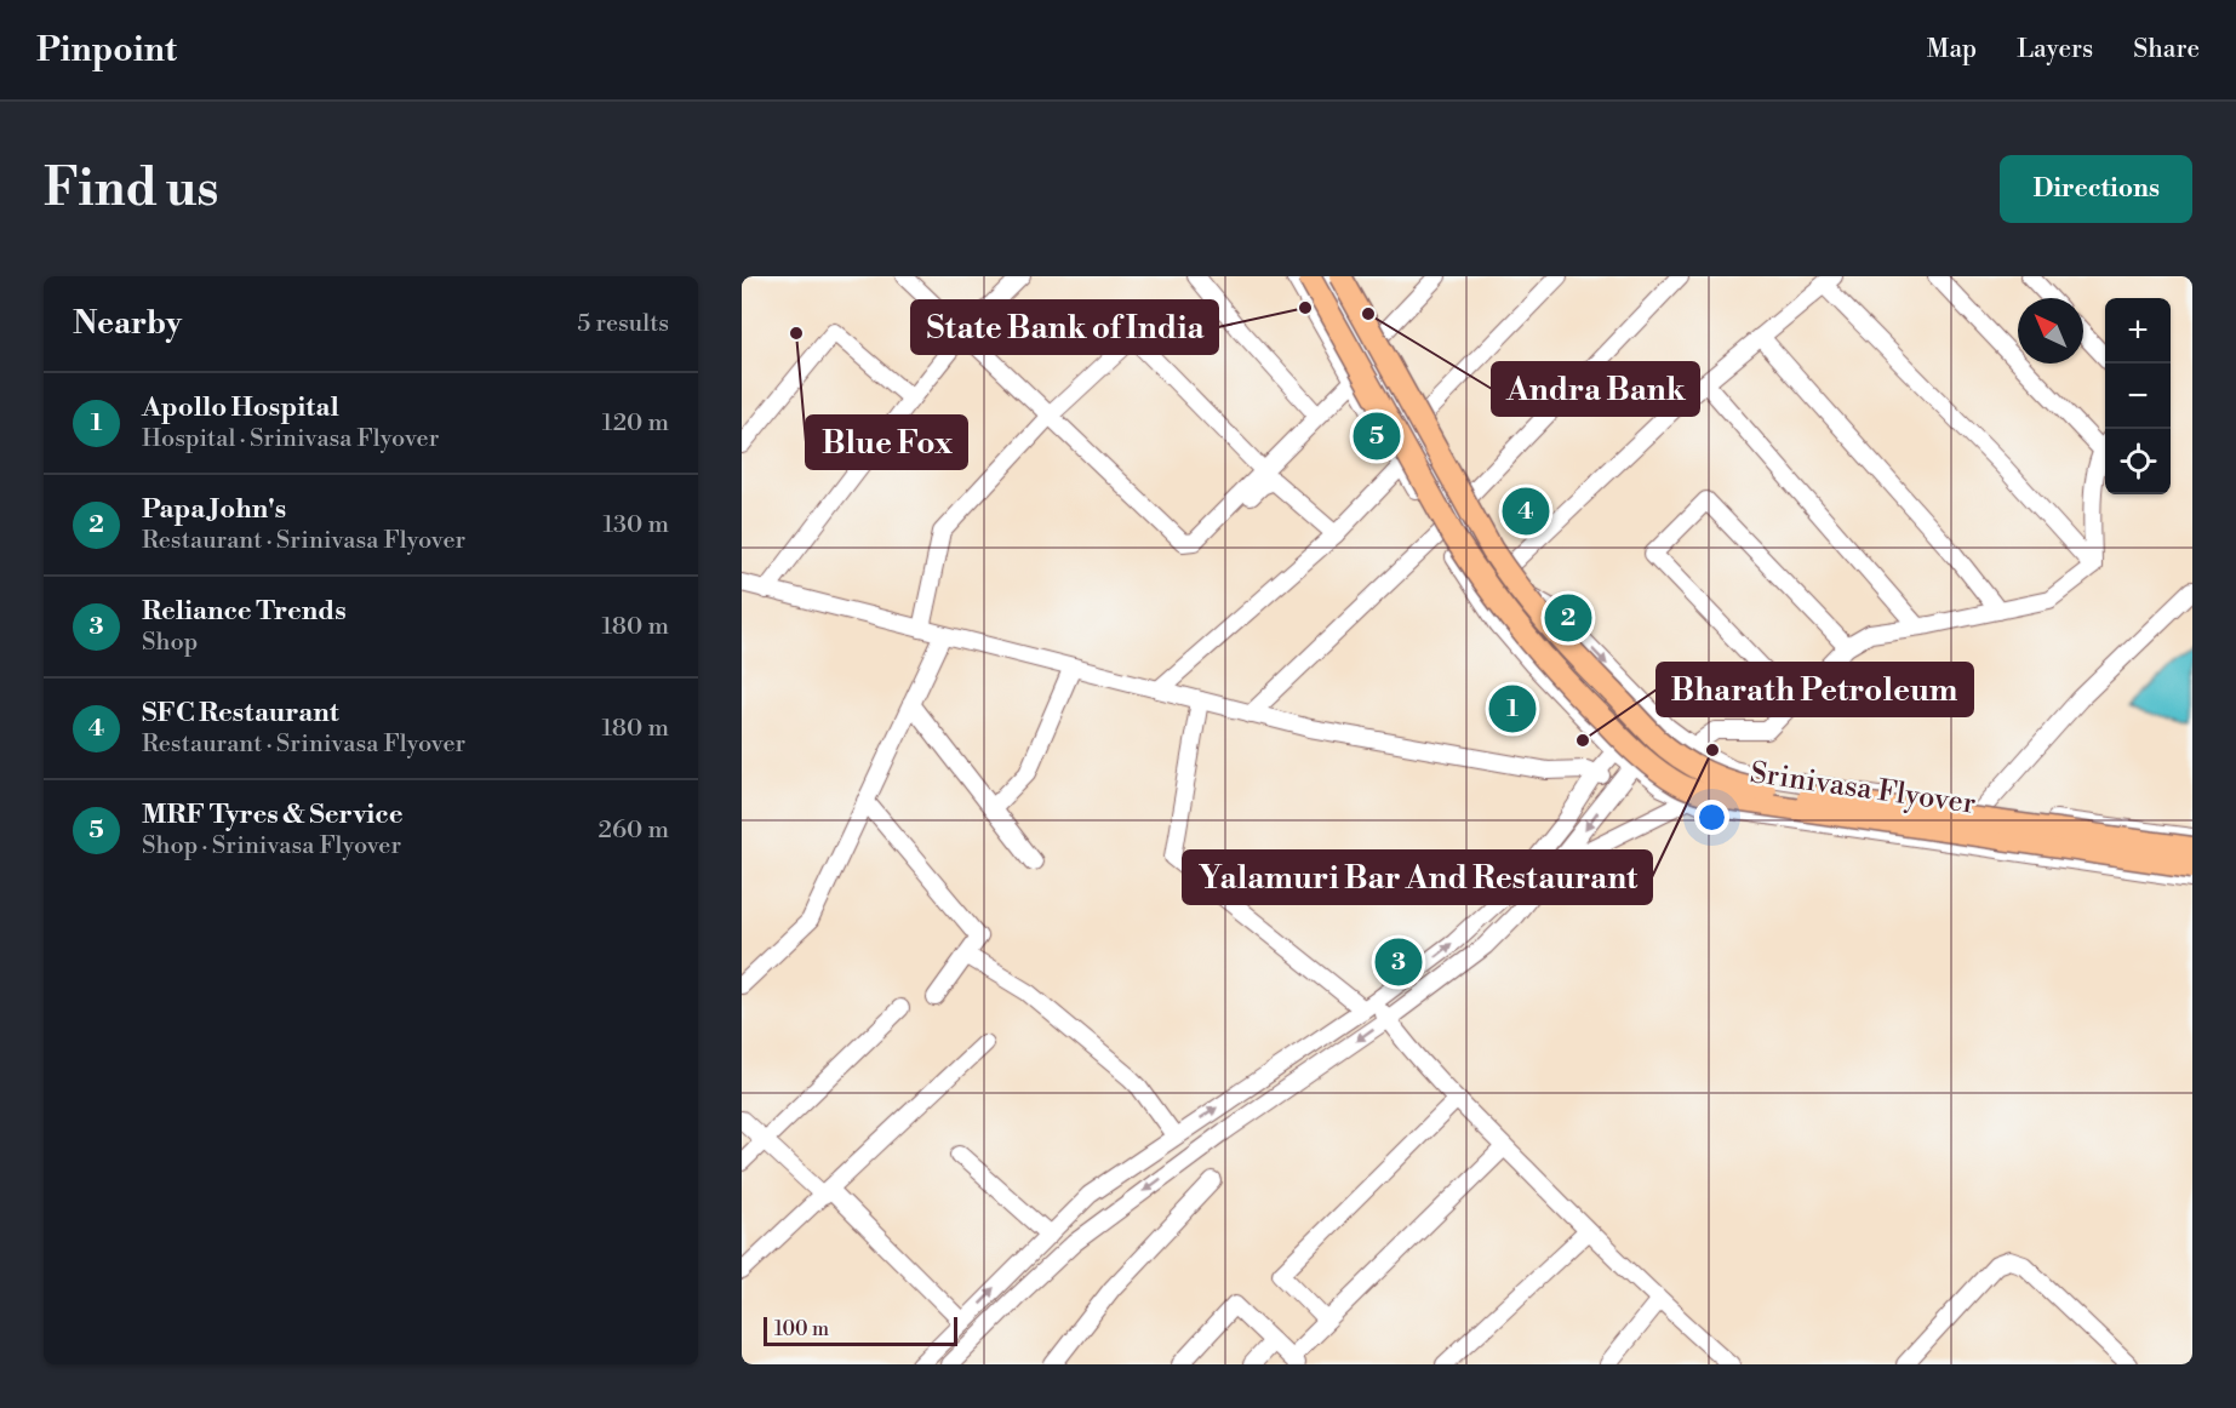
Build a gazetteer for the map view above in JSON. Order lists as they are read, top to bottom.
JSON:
{
  "streets": {
    "main road": ["Srinivasa Flyover"]
  },
  "places": [
    "State Bank of India",
    "Andra Bank",
    "Blue Fox",
    "Bharath Petroleum",
    "Yalamuri Bar And Restaurant"
  ],
  "scale_bar": "100 m",
  "north": "top left",
  "page": {
    "header": "Pinpoint",
    "nav": ["Map", "Layers", "Share"],
    "buttons": "Directions",
    "title": "Find us",
    "heading": ["Nearby", "5 results"],
    "map_buttons": ["+", "−"],
    "list": [
      {
        "mark": "1",
        "name": "Apollo Hospital",
        "note": "Hospital · Srinivasa Flyover",
        "value": "120 m"
      },
      {
        "mark": "2",
        "name": "Papa John's",
        "note": "Restaurant · Srinivasa Flyover",
        "value": "130 m"
      },
      {
        "mark": "3",
        "name": "Reliance Trends",
        "note": "Shop",
        "value": "180 m"
      },
      {
        "mark": "4",
        "name": "SFC Restaurant",
        "note": "Restaurant · Srinivasa Flyover",
        "value": "180 m"
      },
      {
        "mark": "5",
        "name": "MRF Tyres & Service",
        "note": "Shop · Srinivasa Flyover",
        "value": "260 m"
      }
    ],
    "pins": [
      "5",
      "4",
      "2",
      "1",
      "3"
    ],
    "scale": "100 m"
  }
}
